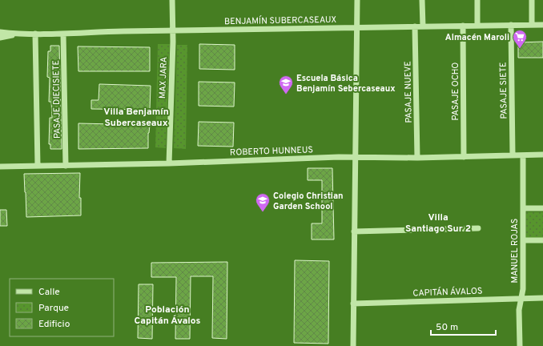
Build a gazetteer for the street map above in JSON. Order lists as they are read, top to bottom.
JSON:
{
  "streets": {
    "street": [
      "BENJAMÍN SUBERCASEAUX",
      "MAX JARA",
      "PASAJE SIETE",
      "PASAJE OCHO",
      "PASAJE NUEVE",
      "PASAJE DIECISIETE",
      "ROBERTO HUNNEUS",
      "MANUEL ROJAS",
      "CAPITÁN ÁVALOS"
    ]
  },
  "crossings": [
    ["BENJAMÍN SUBERCASEAUX", "MAX JARA"],
    ["BENJAMÍN SUBERCASEAUX", "PASAJE SIETE"],
    ["BENJAMÍN SUBERCASEAUX", "PASAJE OCHO"],
    ["BENJAMÍN SUBERCASEAUX", "PASAJE NUEVE"],
    ["BENJAMÍN SUBERCASEAUX", "PASAJE DIECISIETE"],
    ["MAX JARA", "ROBERTO HUNNEUS"],
    ["PASAJE SIETE", "ROBERTO HUNNEUS"],
    ["PASAJE OCHO", "ROBERTO HUNNEUS"],
    ["PASAJE NUEVE", "ROBERTO HUNNEUS"],
    ["PASAJE DIECISIETE", "ROBERTO HUNNEUS"],
    ["ROBERTO HUNNEUS", "MANUEL ROJAS"],
    ["MANUEL ROJAS", "CAPITÁN ÁVALOS"]
  ],
  "districts": ["Villa Benjamín Subercaseaux", "Villa Santiago Sur 2", "Población Capitán Ávalos"],
  "places": {
    "supermarket": ["Almacén Maroli"],
    "school or university": ["Escuela Básica Benjamín Sebercaseaux", "Colegio Christian Garden School"]
  },
  "legend": ["Calle", "Parque", "Edificio"],
  "scale_bar": "50 m"
}
